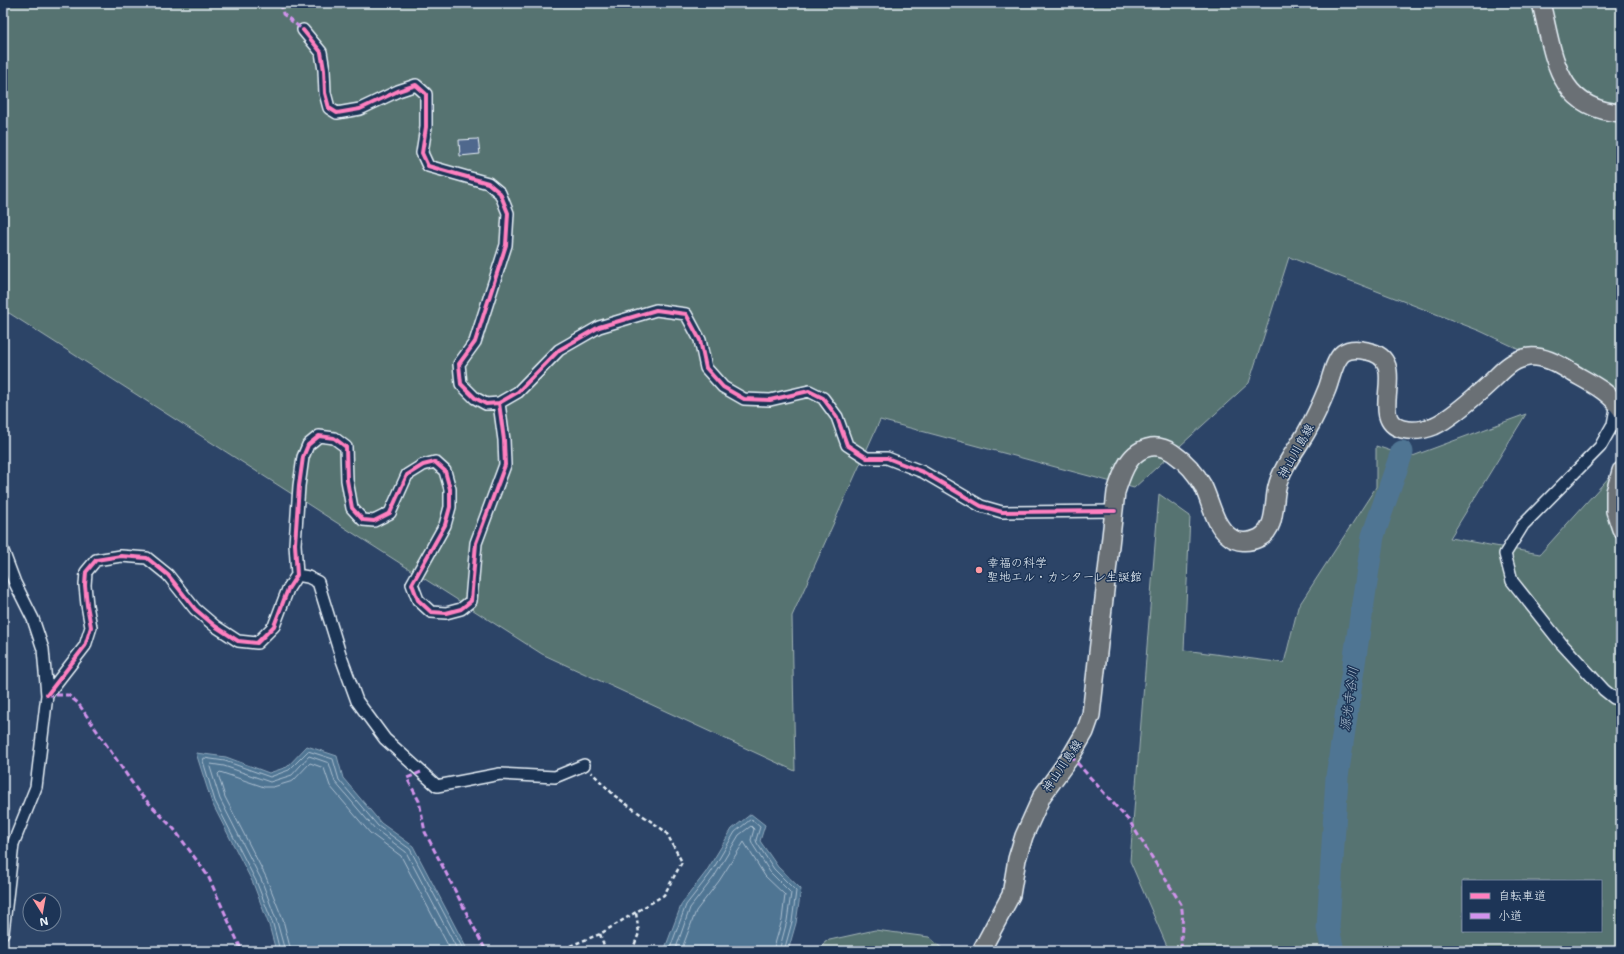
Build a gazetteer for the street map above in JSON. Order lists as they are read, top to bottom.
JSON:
{
  "streets": {
    "main road": ["神山川島線"]
  },
  "water": ["源光寺谷川"],
  "places": ["幸福の科学 聖地エル・カンターレ生誕館"],
  "legend": ["自転車道", "小道"],
  "north": "bottom"
}
